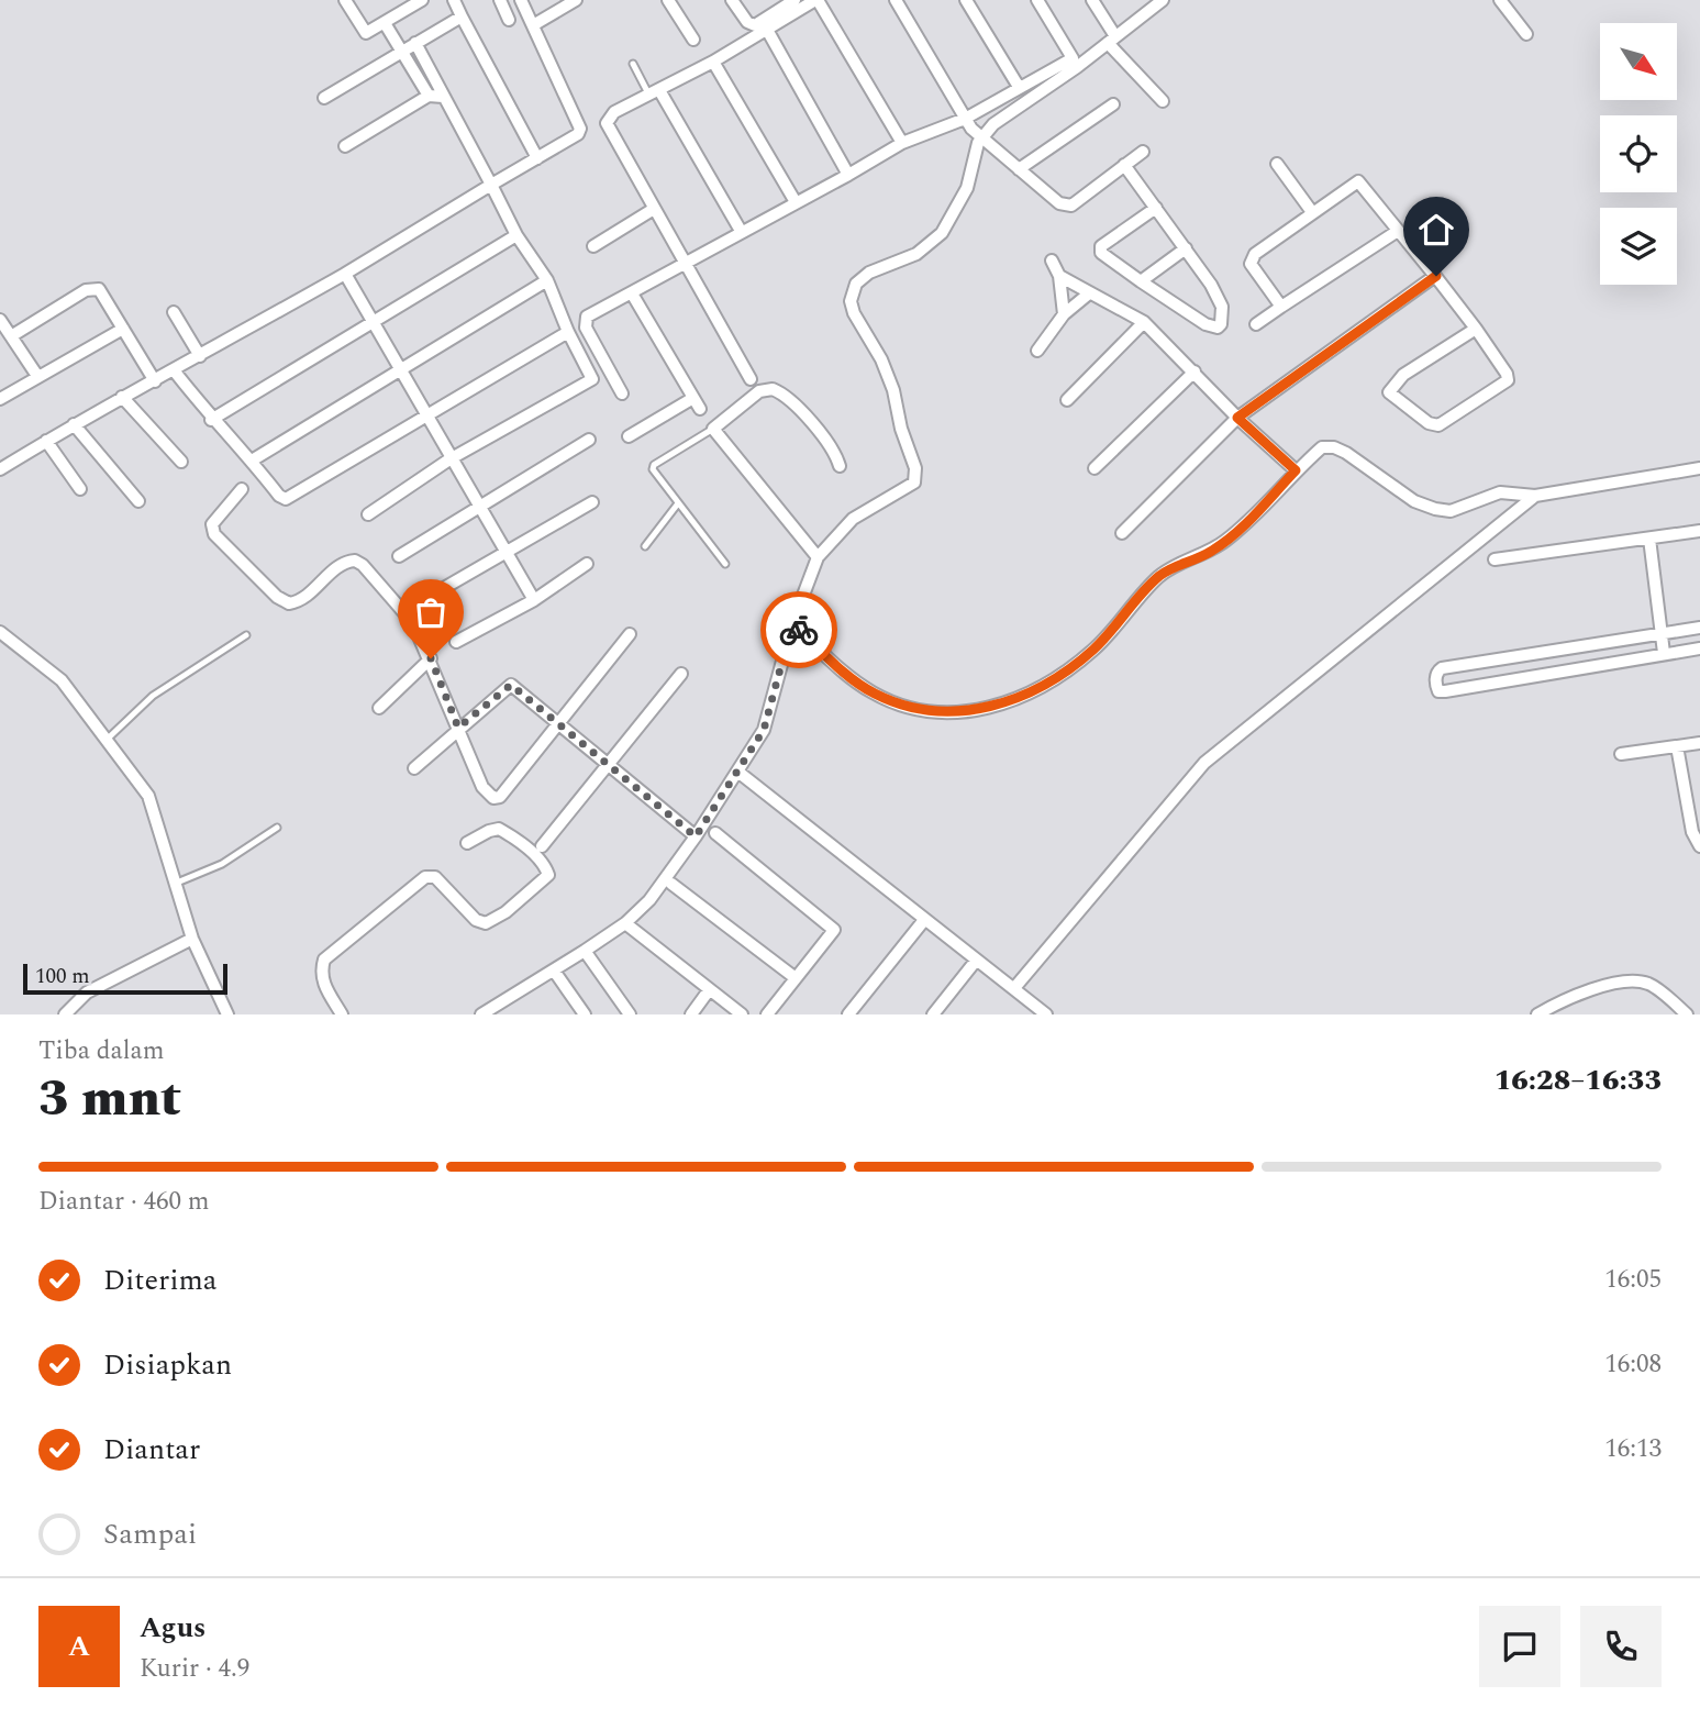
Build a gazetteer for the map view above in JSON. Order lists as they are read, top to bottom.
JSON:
{
  "scale_bar": "100 m",
  "north": "bottom right",
  "page": {
    "scale": "100 m",
    "heading": ["3 mnt", "Tiba dalam", "16:28–16:33"],
    "panel": ["Agus", "Kurir · 4.9"],
    "bar": "Diantar · 460 m",
    "list": [
      ["Diterima", "16:05"],
      ["Disiapkan", "16:08"],
      ["Diantar", "16:13"],
      "Sampai"
    ],
    "round": "A"
  }
}
